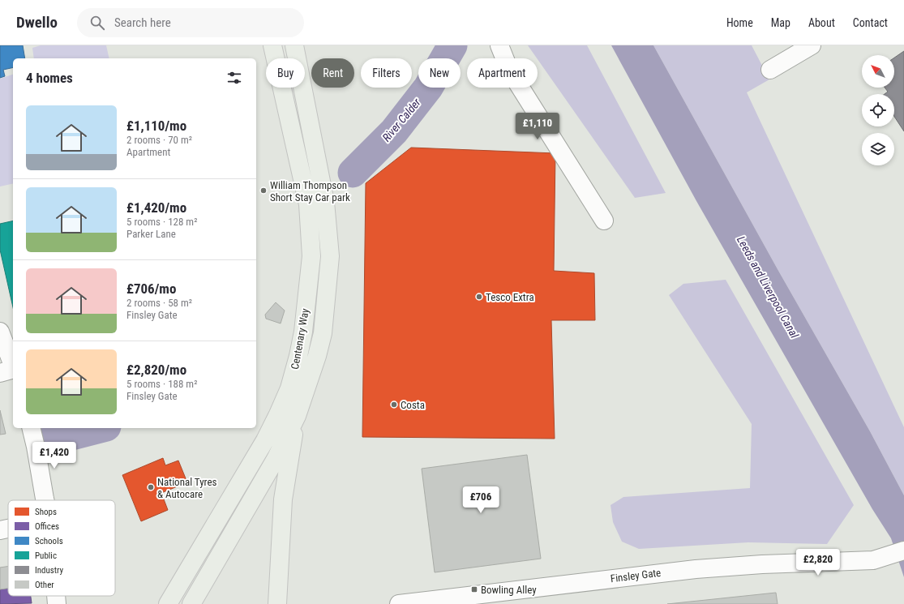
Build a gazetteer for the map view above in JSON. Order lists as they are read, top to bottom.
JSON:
{
  "streets": {
    "main road": ["Centenary Way"],
    "street": ["Finsley Gate"]
  },
  "water": ["River Calder", "Leeds and Liverpool Canal"],
  "places": {
    "other": [
      "William Thompson Short Stay Car park",
      "Tesco Extra",
      "Costa",
      "National Tyres & Autocare"
    ],
    "transit": ["Bowling Alley"]
  },
  "legend": [
    "Shops",
    "Offices",
    "Schools",
    "Public",
    "Industry",
    "Other"
  ],
  "north": "top left",
  "page": {
    "header": "Dwello",
    "search": "Search here",
    "nav": [
      "Home",
      "Map",
      "About",
      "Contact"
    ],
    "chip": [
      "Buy",
      "Rent",
      "Filters",
      "New",
      "Apartment"
    ],
    "heading": "4 homes",
    "list": [
      {
        "name": "£1,110/mo",
        "note": "2 rooms · 70 m² · Apartment"
      },
      {
        "name": "£1,420/mo",
        "note": "5 rooms · 128 m² · Parker Lane"
      },
      {
        "name": "£706/mo",
        "note": "2 rooms · 58 m² · Finsley Gate"
      },
      {
        "name": "£2,820/mo",
        "note": "5 rooms · 188 m² · Finsley Gate"
      }
    ],
    "price": [
      "£1,110",
      "£1,420",
      "£706",
      "£2,820"
    ]
  }
}
